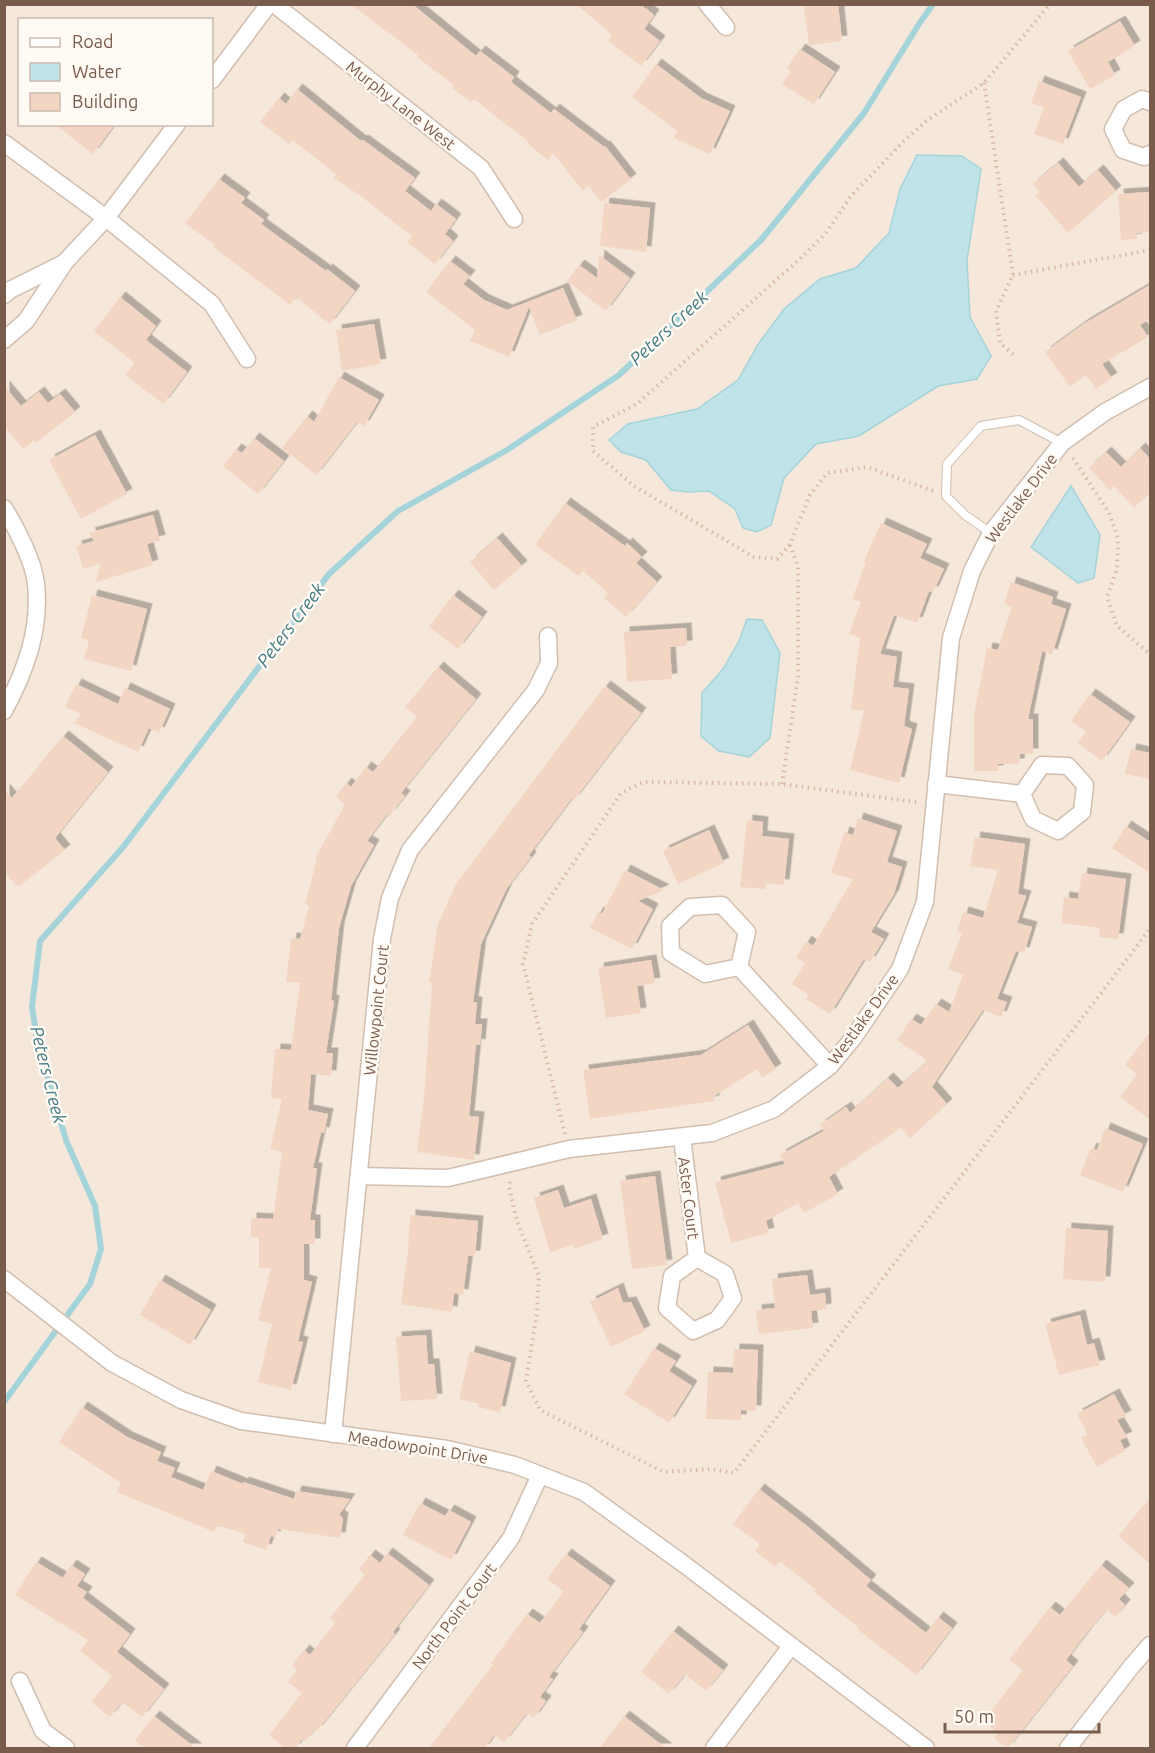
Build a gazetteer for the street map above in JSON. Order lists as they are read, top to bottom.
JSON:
{
  "streets": {
    "street": [
      "Murphy Lane West",
      "Westlake Drive",
      "Willowpoint Court",
      "Aster Court",
      "Meadowpoint Drive",
      "North Point Court"
    ]
  },
  "crossings": [
    ["Westlake Drive", "Willowpoint Court"],
    ["Westlake Drive", "Aster Court"],
    ["Willowpoint Court", "Meadowpoint Drive"],
    ["Meadowpoint Drive", "North Point Court"]
  ],
  "water": ["Peters Creek"],
  "legend": ["Road", "Water", "Building"],
  "scale_bar": "50 m"
}
